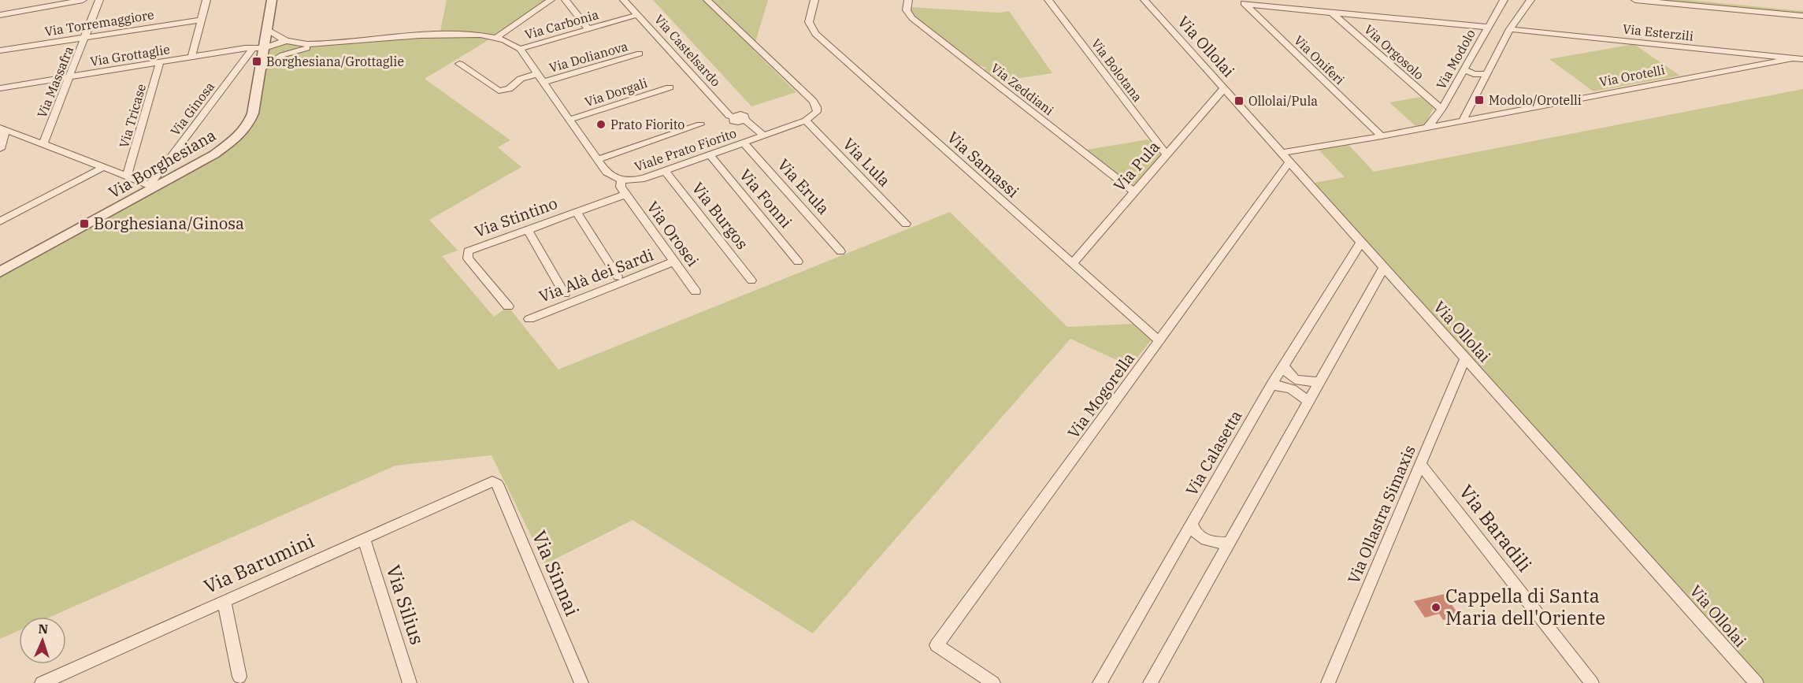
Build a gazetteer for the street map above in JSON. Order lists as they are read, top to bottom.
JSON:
{
  "streets": {
    "street": [
      "Via Torremaggiore",
      "Via Carbonia",
      "Via Esterzili",
      "Via Ollolai",
      "Via Castelsardo",
      "Via Orgosolo",
      "Via Grottaglie",
      "Via Dolianova",
      "Via Modolo",
      "Via Oniferi",
      "Via Bolotana",
      "Via Orotelli",
      "Via Massafra",
      "Via Zeddiani",
      "Via Dorgali",
      "Via Ginosa",
      "Via Tricase",
      "Viale Prato Fiorito",
      "Via Lula",
      "Via Borghesiana",
      "Via Samassi",
      "Via Pula",
      "Via Erula",
      "Via Fonni",
      "Via Burgos",
      "Via Stintino",
      "Via Orosei",
      "Via Alà dei Sardi",
      "Via Mogorella",
      "Via Calasetta",
      "Via Ollastra Simaxis",
      "Via Baradili",
      "Via Barumini",
      "Via Sinnai",
      "Via Silius"
    ]
  },
  "crossings": [
    ["Via Torremaggiore", "Via Massafra"],
    ["Via Carbonia", "Via Castelsardo"],
    ["Via Carbonia", "Viale Prato Fiorito"],
    ["Via Esterzili", "Via Orotelli"],
    ["Via Ollolai", "Via Orotelli"],
    ["Via Ollolai", "Via Pula"],
    ["Via Ollolai", "Via Mogorella"],
    ["Via Ollolai", "Via Calasetta"],
    ["Via Ollolai", "Via Ollastra Simaxis"],
    ["Via Castelsardo", "Viale Prato Fiorito"],
    ["Via Orgosolo", "Via Modolo"],
    ["Via Grottaglie", "Via Massafra"],
    ["Via Grottaglie", "Via Ginosa"],
    ["Via Grottaglie", "Via Tricase"],
    ["Via Grottaglie", "Viale Prato Fiorito"],
    ["Via Grottaglie", "Via Borghesiana"],
    ["Via Dolianova", "Viale Prato Fiorito"],
    ["Via Modolo", "Via Orotelli"],
    ["Via Oniferi", "Via Orotelli"],
    ["Via Bolotana", "Via Pula"],
    ["Via Zeddiani", "Via Pula"],
    ["Via Dorgali", "Viale Prato Fiorito"],
    ["Via Ginosa", "Viale Prato Fiorito"],
    ["Via Ginosa", "Via Borghesiana"],
    ["Viale Prato Fiorito", "Via Lula"],
    ["Viale Prato Fiorito", "Via Borghesiana"],
    ["Viale Prato Fiorito", "Via Erula"],
    ["Viale Prato Fiorito", "Via Fonni"],
    ["Viale Prato Fiorito", "Via Burgos"],
    ["Via Samassi", "Via Pula"],
    ["Via Samassi", "Via Mogorella"],
    ["Via Stintino", "Via Orosei"],
    ["Via Orosei", "Via Alà dei Sardi"],
    ["Via Ollastra Simaxis", "Via Baradili"],
    ["Via Barumini", "Via Sinnai"],
    ["Via Barumini", "Via Silius"]
  ],
  "places": {
    "transit": [
      "Borghesiana/Grottaglie",
      "Modolo/Orotelli",
      "Ollolai/Pula",
      "Borghesiana/Ginosa"
    ],
    "other": ["Prato Fiorito", "Cappella di Santa Maria dell'Oriente"]
  },
  "north": "top"
}
